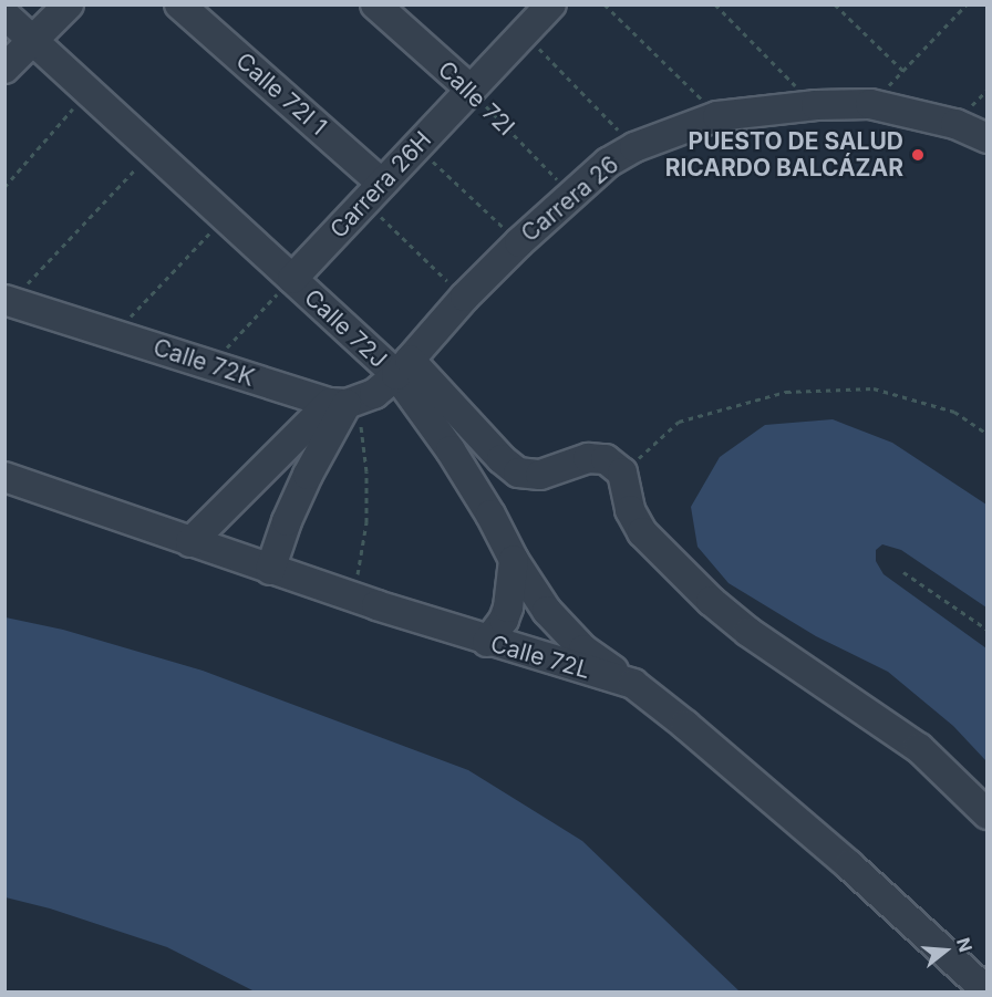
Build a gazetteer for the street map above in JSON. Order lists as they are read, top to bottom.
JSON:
{
  "streets": {
    "street": [
      "Calle 72I 1",
      "Calle 72I",
      "Carrera 26H",
      "Carrera 26",
      "Calle 72J",
      "Calle 72K",
      "Calle 72L"
    ]
  },
  "crossings": [
    ["Calle 72I 1", "Carrera 26H"],
    ["Calle 72I", "Carrera 26H"],
    ["Calle 72I", "Carrera 26"],
    ["Carrera 26H", "Calle 72J"],
    ["Carrera 26", "Calle 72J"],
    ["Calle 72J", "Calle 72L"]
  ],
  "places": ["PUESTO DE SALUD RICARDO BALCÁZAR"],
  "north": "right"
}
